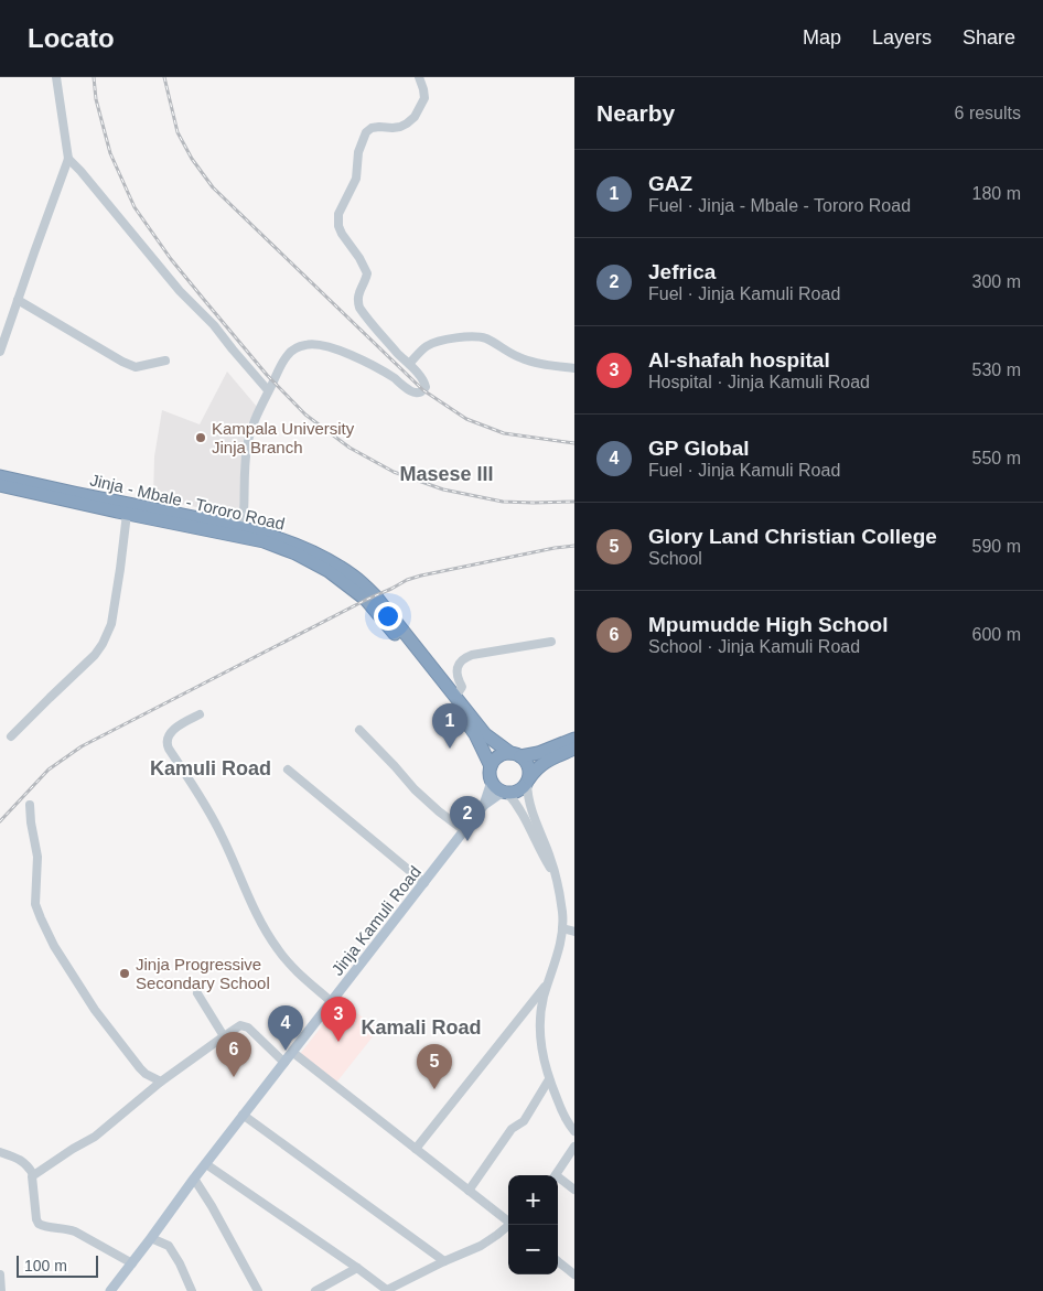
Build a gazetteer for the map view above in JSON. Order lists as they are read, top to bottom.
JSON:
{
  "streets": {
    "highway": ["Jinja - Mbale - Tororo Road"],
    "main road": ["Jinja Kamuli Road"]
  },
  "crossings": [
    ["Jinja - Mbale - Tororo Road", "Jinja Kamuli Road"]
  ],
  "districts": ["Masese III", "Kamuli Road", "Kamali Road"],
  "places": ["Kampala University Jinja Branch", "Jinja Progressive Secondary School"],
  "scale_bar": "100 m",
  "page": {
    "header": "Locato",
    "nav": ["Map", "Layers", "Share"],
    "heading": ["Nearby", "6 results"],
    "list": [
      {
        "mark": "1",
        "name": "GAZ",
        "note": "Fuel · Jinja - Mbale - Tororo Road",
        "value": "180 m"
      },
      {
        "mark": "2",
        "name": "Jefrica",
        "note": "Fuel · Jinja Kamuli Road",
        "value": "300 m"
      },
      {
        "mark": "3",
        "name": "Al-shafah hospital",
        "note": "Hospital · Jinja Kamuli Road",
        "value": "530 m"
      },
      {
        "mark": "4",
        "name": "GP Global",
        "note": "Fuel · Jinja Kamuli Road",
        "value": "550 m"
      },
      {
        "mark": "5",
        "name": "Glory Land Christian College",
        "note": "School",
        "value": "590 m"
      },
      {
        "mark": "6",
        "name": "Mpumudde High School",
        "note": "School · Jinja Kamuli Road",
        "value": "600 m"
      }
    ],
    "pins": [
      "1",
      "2",
      "3",
      "4",
      "6",
      "5"
    ],
    "map_buttons": ["+", "−"],
    "scale": "100 m"
  }
}
